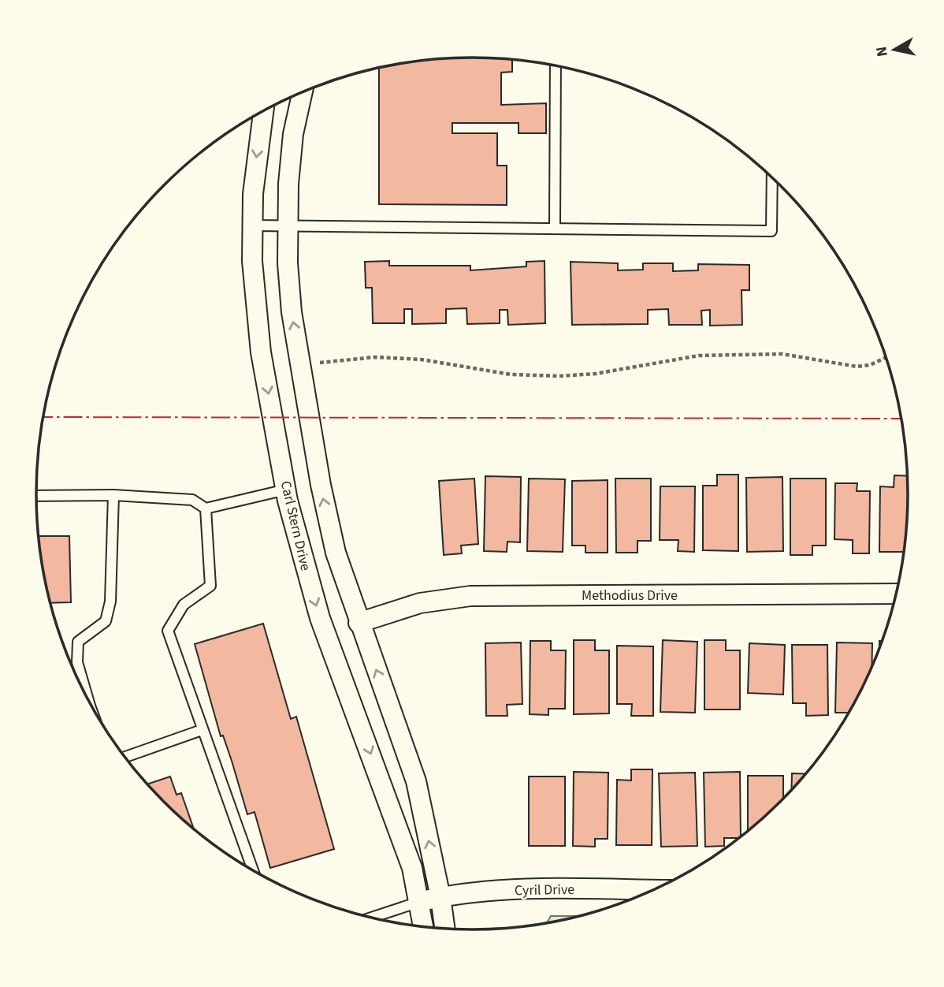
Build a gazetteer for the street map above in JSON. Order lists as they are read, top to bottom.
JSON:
{
  "streets": {
    "street": ["Carl Stern Drive", "Methodius Drive", "Cyril Drive"]
  },
  "crossings": [
    ["Carl Stern Drive", "Cyril Drive"]
  ],
  "north": "left"
}
